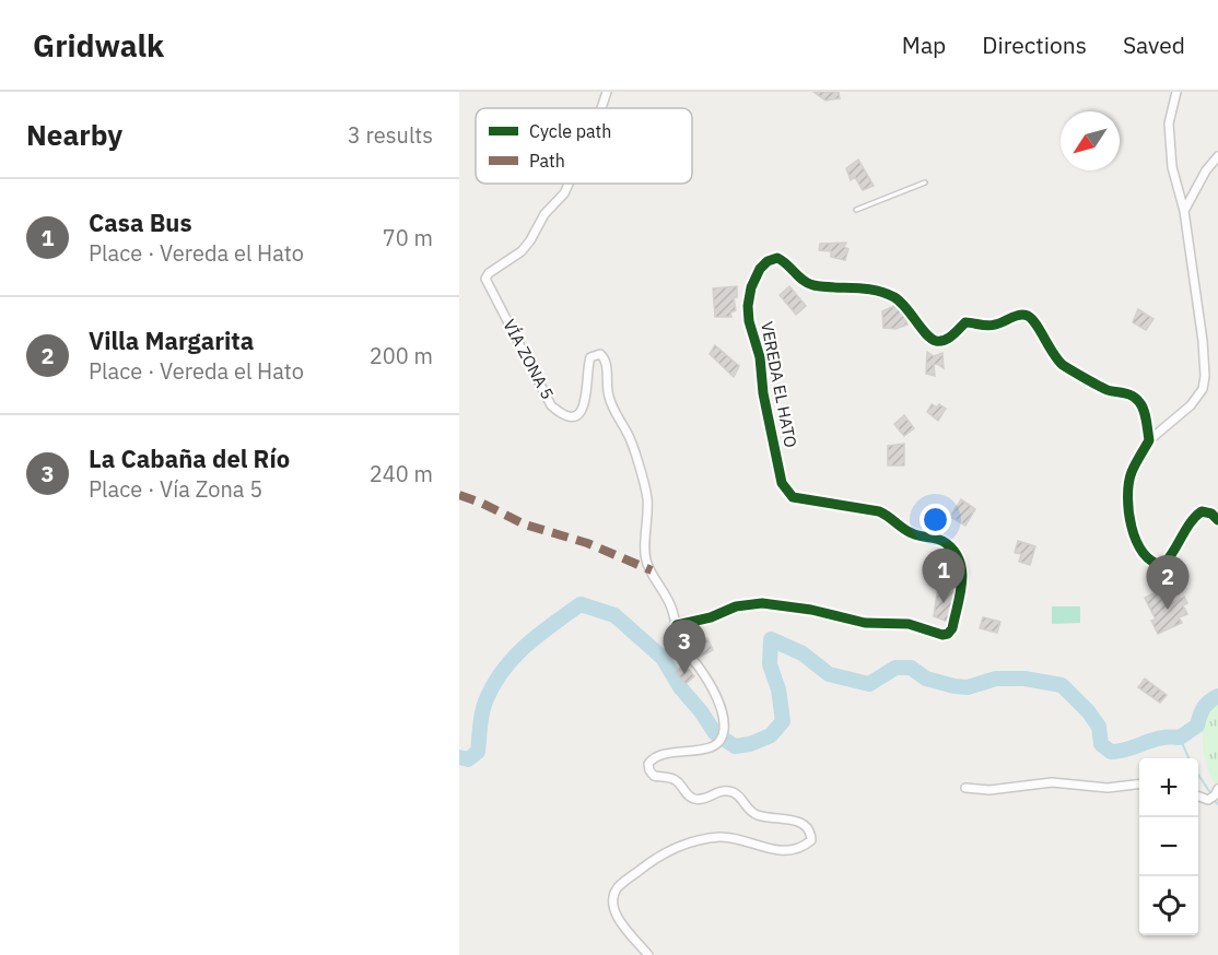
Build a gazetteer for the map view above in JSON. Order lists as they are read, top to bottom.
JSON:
{
  "streets": {
    "street": ["VÍA ZONA 5", "VEREDA EL HATO"]
  },
  "crossings": [
    ["VÍA ZONA 5", "VEREDA EL HATO"]
  ],
  "legend": ["Cycle path", "Path"],
  "north": "bottom left",
  "page": {
    "header": "Gridwalk",
    "nav": ["Map", "Directions", "Saved"],
    "heading": ["Nearby", "3 results"],
    "list": [
      {
        "mark": "1",
        "name": "Casa Bus",
        "note": "Place · Vereda el Hato",
        "value": "70 m"
      },
      {
        "mark": "2",
        "name": "Villa Margarita",
        "note": "Place · Vereda el Hato",
        "value": "200 m"
      },
      {
        "mark": "3",
        "name": "La Cabaña del Río",
        "note": "Place · Vía Zona 5",
        "value": "240 m"
      }
    ],
    "pins": ["1", "2", "3"],
    "map_buttons": ["+", "−"]
  }
}
